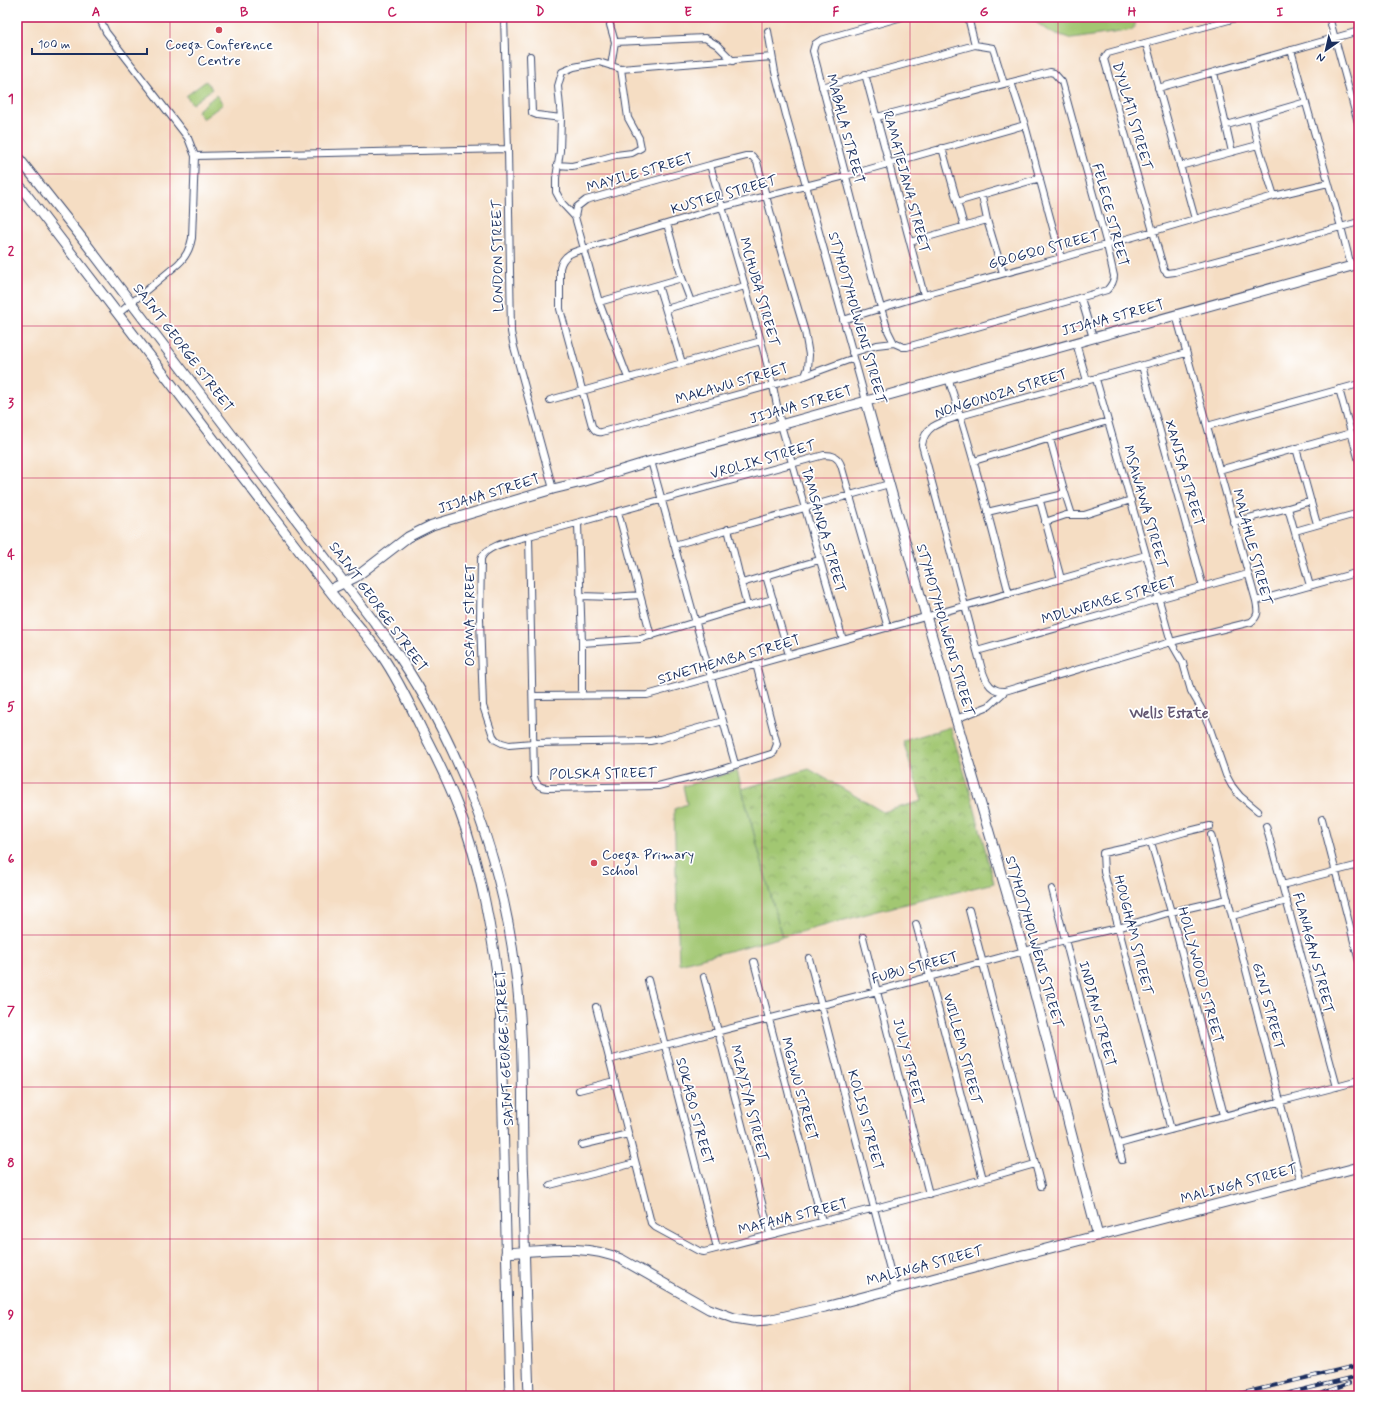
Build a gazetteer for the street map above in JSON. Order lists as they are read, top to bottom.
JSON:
{
  "streets": {
    "street": [
      "DYULATI STREET",
      "MABALA STREET",
      "MAYILE STREET",
      "RAMATEJANA STREET",
      "KUSTER STREET",
      "FELECE STREET",
      "GQOGQO STREET",
      "LONDON STREET",
      "MCHUBA STREET",
      "STYHOTYHOLWENI STREET",
      "JIJANA STREET",
      "SAINT GEORGE STREET",
      "MAKAWU STREET",
      "NONGONOZA STREET",
      "VROLIK STREET",
      "XANISA STREET",
      "MSAWAWA STREET",
      "TAMSANQA STREET",
      "MALAHLE STREET",
      "MDLWEMBE STREET",
      "OSAMA STREET",
      "SINETHEMBA STREET",
      "POLSKA STREET",
      "HOUGHAM STREET",
      "FLANAGAN STREET",
      "FUBU STREET",
      "HOLLYWOOD STREET",
      "GINI STREET",
      "INDIAN STREET",
      "WILLEM STREET",
      "JULY STREET",
      "MGIWU STREET",
      "MZAYIYA STREET",
      "SOKABO STREET",
      "KOLISI STREET",
      "MALINGA STREET",
      "MAFANA STREET"
    ]
  },
  "crossings": [
    ["DYULATI STREET", "GQOGQO STREET"],
    ["MABALA STREET", "KUSTER STREET"],
    ["MABALA STREET", "GQOGQO STREET"],
    ["MAYILE STREET", "KUSTER STREET"],
    ["MAYILE STREET", "MCHUBA STREET"],
    ["MAYILE STREET", "MAKAWU STREET"],
    ["RAMATEJANA STREET", "KUSTER STREET"],
    ["RAMATEJANA STREET", "FELECE STREET"],
    ["RAMATEJANA STREET", "GQOGQO STREET"],
    ["KUSTER STREET", "MCHUBA STREET"],
    ["KUSTER STREET", "STYHOTYHOLWENI STREET"],
    ["KUSTER STREET", "MAKAWU STREET"],
    ["FELECE STREET", "GQOGQO STREET"],
    ["FELECE STREET", "STYHOTYHOLWENI STREET"],
    ["FELECE STREET", "MAKAWU STREET"],
    ["GQOGQO STREET", "STYHOTYHOLWENI STREET"],
    ["LONDON STREET", "JIJANA STREET"],
    ["MCHUBA STREET", "JIJANA STREET"],
    ["MCHUBA STREET", "MAKAWU STREET"],
    ["MCHUBA STREET", "TAMSANQA STREET"],
    ["STYHOTYHOLWENI STREET", "JIJANA STREET"],
    ["STYHOTYHOLWENI STREET", "SINETHEMBA STREET"],
    ["STYHOTYHOLWENI STREET", "FUBU STREET"],
    ["STYHOTYHOLWENI STREET", "MALINGA STREET"],
    ["JIJANA STREET", "SAINT GEORGE STREET"],
    ["JIJANA STREET", "TAMSANQA STREET"],
    ["JIJANA STREET", "MALAHLE STREET"],
    ["SAINT GEORGE STREET", "MALINGA STREET"],
    ["NONGONOZA STREET", "XANISA STREET"],
    ["NONGONOZA STREET", "MSAWAWA STREET"],
    ["NONGONOZA STREET", "MALAHLE STREET"],
    ["NONGONOZA STREET", "MDLWEMBE STREET"],
    ["NONGONOZA STREET", "SINETHEMBA STREET"],
    ["VROLIK STREET", "TAMSANQA STREET"],
    ["VROLIK STREET", "OSAMA STREET"],
    ["VROLIK STREET", "SINETHEMBA STREET"],
    ["XANISA STREET", "MDLWEMBE STREET"],
    ["MSAWAWA STREET", "MALAHLE STREET"],
    ["MSAWAWA STREET", "MDLWEMBE STREET"],
    ["MSAWAWA STREET", "SINETHEMBA STREET"],
    ["TAMSANQA STREET", "SINETHEMBA STREET"],
    ["MALAHLE STREET", "MDLWEMBE STREET"],
    ["OSAMA STREET", "POLSKA STREET"],
    ["SINETHEMBA STREET", "POLSKA STREET"],
    ["HOUGHAM STREET", "FUBU STREET"],
    ["HOUGHAM STREET", "HOLLYWOOD STREET"],
    ["FUBU STREET", "HOLLYWOOD STREET"],
    ["FUBU STREET", "GINI STREET"],
    ["FUBU STREET", "INDIAN STREET"],
    ["FUBU STREET", "WILLEM STREET"],
    ["FUBU STREET", "JULY STREET"],
    ["FUBU STREET", "MGIWU STREET"],
    ["FUBU STREET", "MZAYIYA STREET"],
    ["FUBU STREET", "SOKABO STREET"],
    ["FUBU STREET", "KOLISI STREET"],
    ["FUBU STREET", "MAFANA STREET"],
    ["GINI STREET", "MALINGA STREET"],
    ["WILLEM STREET", "MAFANA STREET"],
    ["JULY STREET", "MAFANA STREET"],
    ["MGIWU STREET", "MAFANA STREET"],
    ["MZAYIYA STREET", "MAFANA STREET"],
    ["SOKABO STREET", "MAFANA STREET"],
    ["KOLISI STREET", "MALINGA STREET"],
    ["KOLISI STREET", "MAFANA STREET"]
  ],
  "districts": ["Wells Estate"],
  "places": ["Coega Conference Centre", "Coega Primary School"],
  "scale_bar": "100 m",
  "north": "bottom left",
  "grid": {
    "columns": [
      "A",
      "B",
      "C",
      "D",
      "E",
      "F",
      "G",
      "H",
      "I"
    ],
    "rows": [
      "1",
      "2",
      "3",
      "4",
      "5",
      "6",
      "7",
      "8",
      "9"
    ]
  }
}
